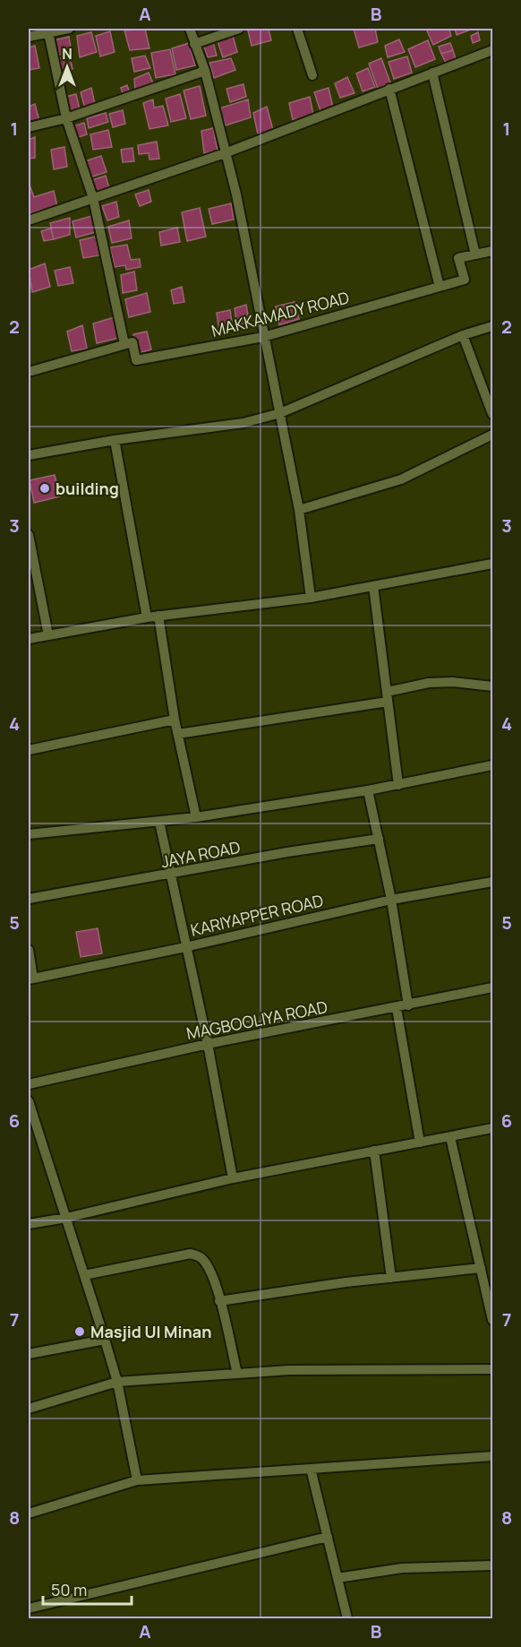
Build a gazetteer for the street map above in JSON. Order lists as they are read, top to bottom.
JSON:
{
  "streets": {
    "street": [
      "MAKKAMADY ROAD",
      "JAYA ROAD",
      "KARIYAPPER ROAD",
      "MAGBOOLIYA ROAD"
    ]
  },
  "places": ["building", "Masjid Ul Minan"],
  "scale_bar": "50 m",
  "north": "top",
  "grid": {
    "columns": ["A", "B"],
    "rows": [
      "1",
      "2",
      "3",
      "4",
      "5",
      "6",
      "7",
      "8"
    ]
  }
}
